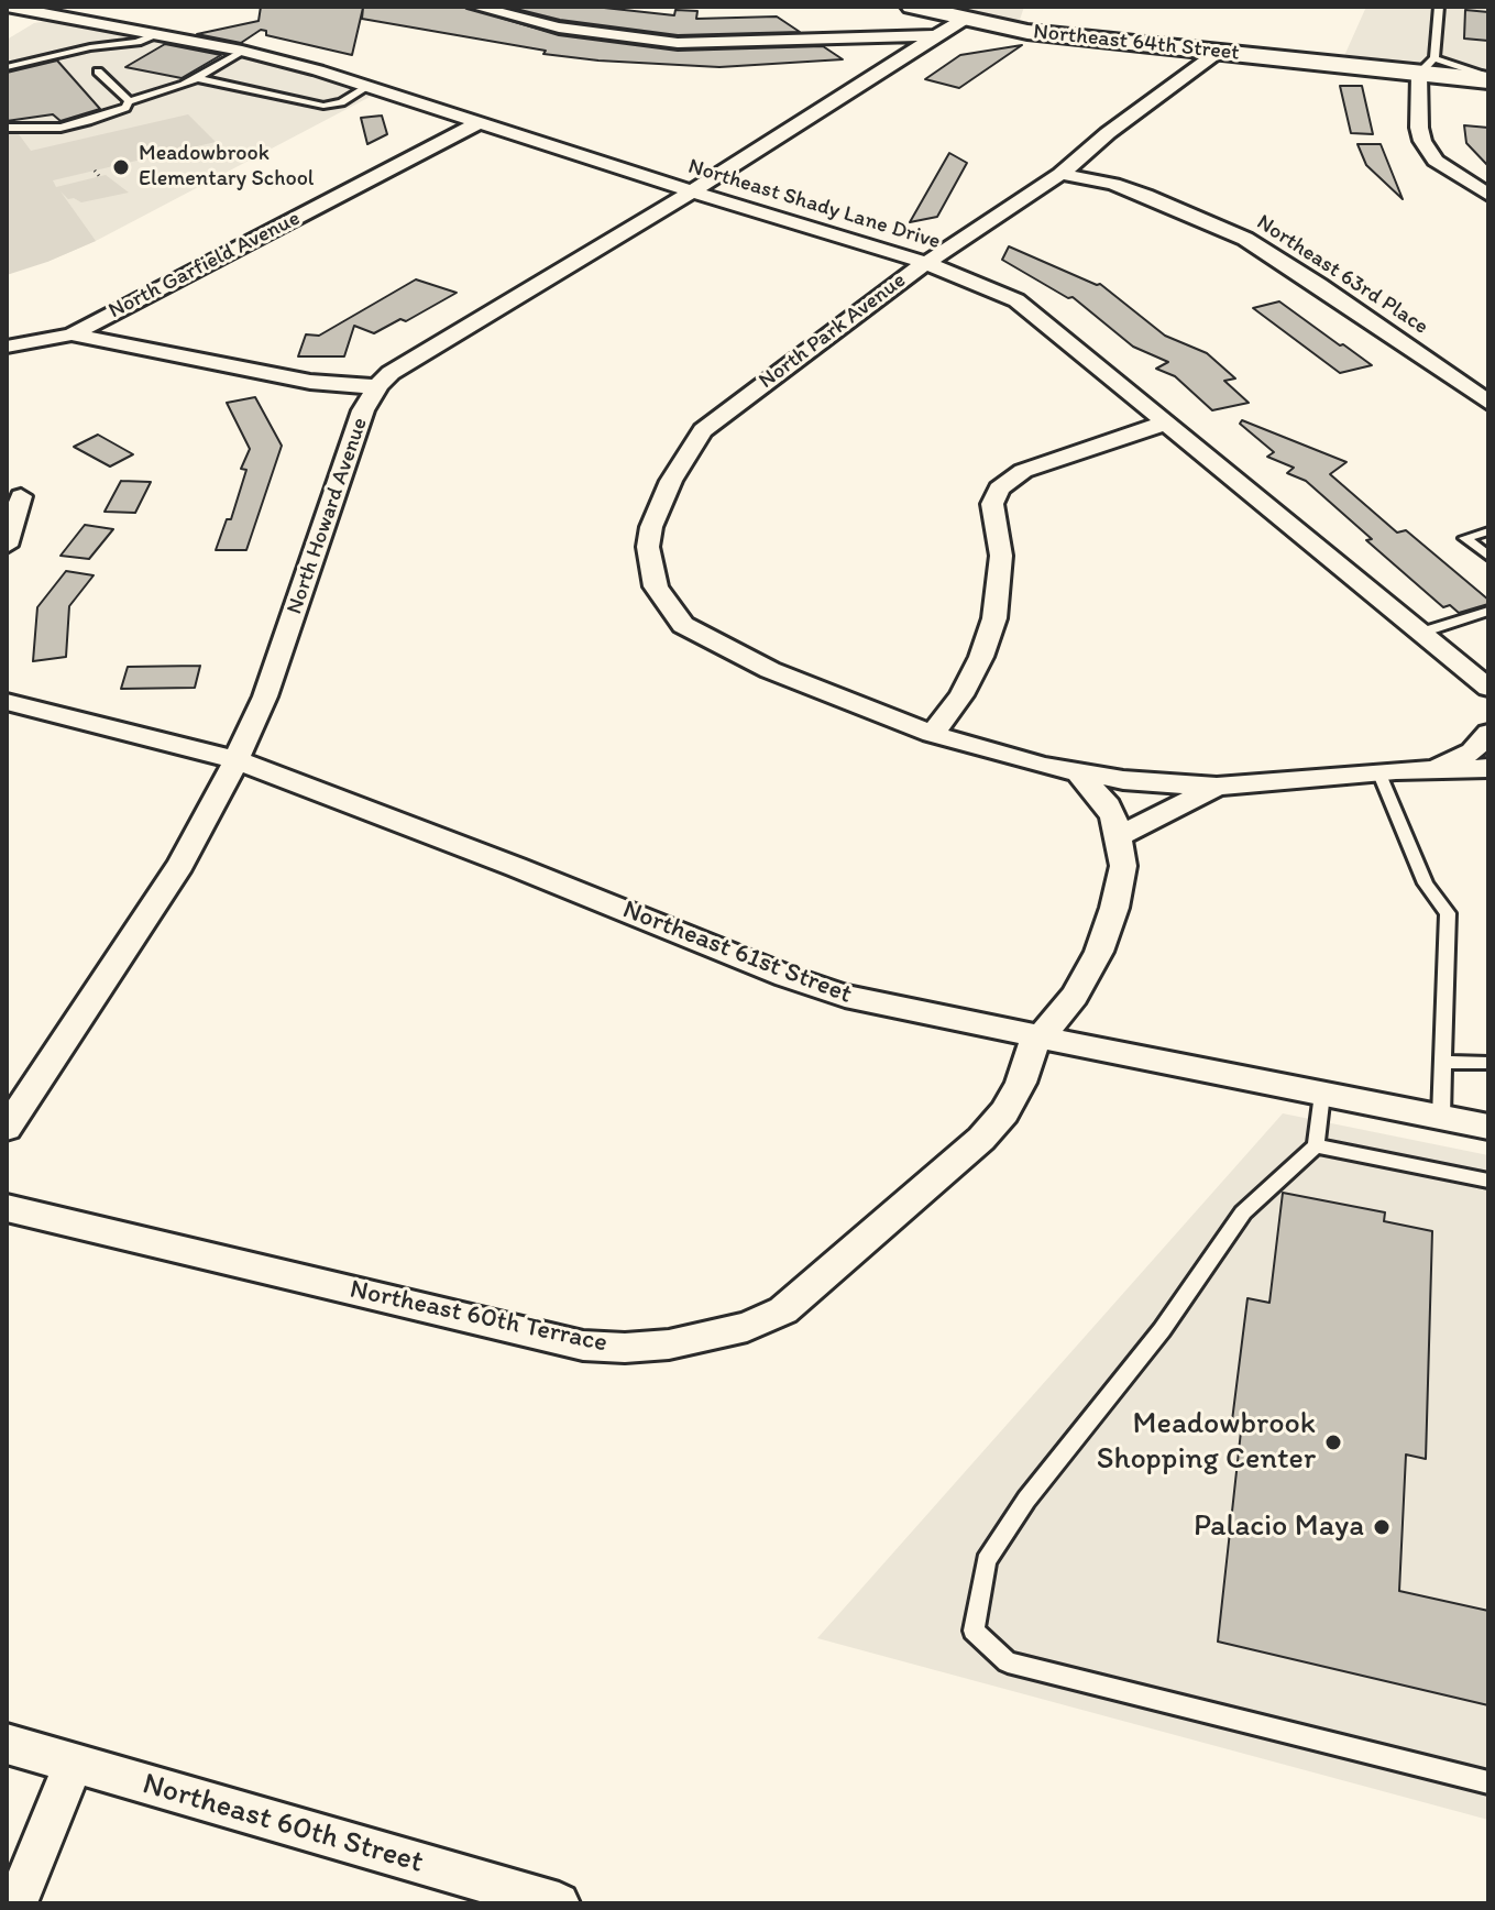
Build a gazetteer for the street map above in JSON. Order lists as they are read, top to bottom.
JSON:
{
  "streets": {
    "street": [
      "Northeast 64th Street",
      "Northeast Shady Lane Drive",
      "North Garfield Avenue",
      "Northeast 63rd Place",
      "North Park Avenue",
      "North Howard Avenue",
      "Northeast 61st Street",
      "Northeast 60th Terrace",
      "Northeast 60th Street"
    ]
  },
  "crossings": [
    ["Northeast 64th Street", "North Park Avenue"],
    ["Northeast Shady Lane Drive", "North Garfield Avenue"],
    ["Northeast Shady Lane Drive", "North Park Avenue"],
    ["Northeast Shady Lane Drive", "North Howard Avenue"],
    ["Northeast 63rd Place", "North Park Avenue"],
    ["North Howard Avenue", "Northeast 61st Street"],
    ["Northeast 61st Street", "Northeast 60th Terrace"]
  ],
  "places": ["Meadowbrook Elementary School", "Meadowbrook Shopping Center", "Palacio Maya"]
}
